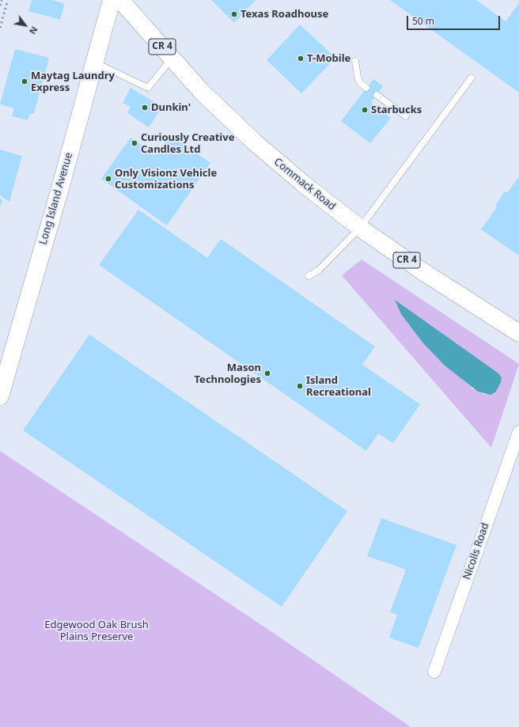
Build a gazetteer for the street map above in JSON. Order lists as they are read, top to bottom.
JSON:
{
  "streets": {
    "main road": ["CR 4", "Commack Road", "Long Island Avenue"],
    "street": ["Nicolls Road"]
  },
  "parks": ["Edgewood Oak Brush Plains Preserve"],
  "places": [
    "Texas Roadhouse",
    "T-Mobile",
    "Maytag Laundry Express",
    "Dunkin'",
    "Starbucks",
    "Curiously Creative Candles Ltd",
    "Only Visionz Vehicle Customizations",
    "Mason Technologies",
    "Island Recreational"
  ],
  "scale_bar": "50 m",
  "north": "bottom right"
}
